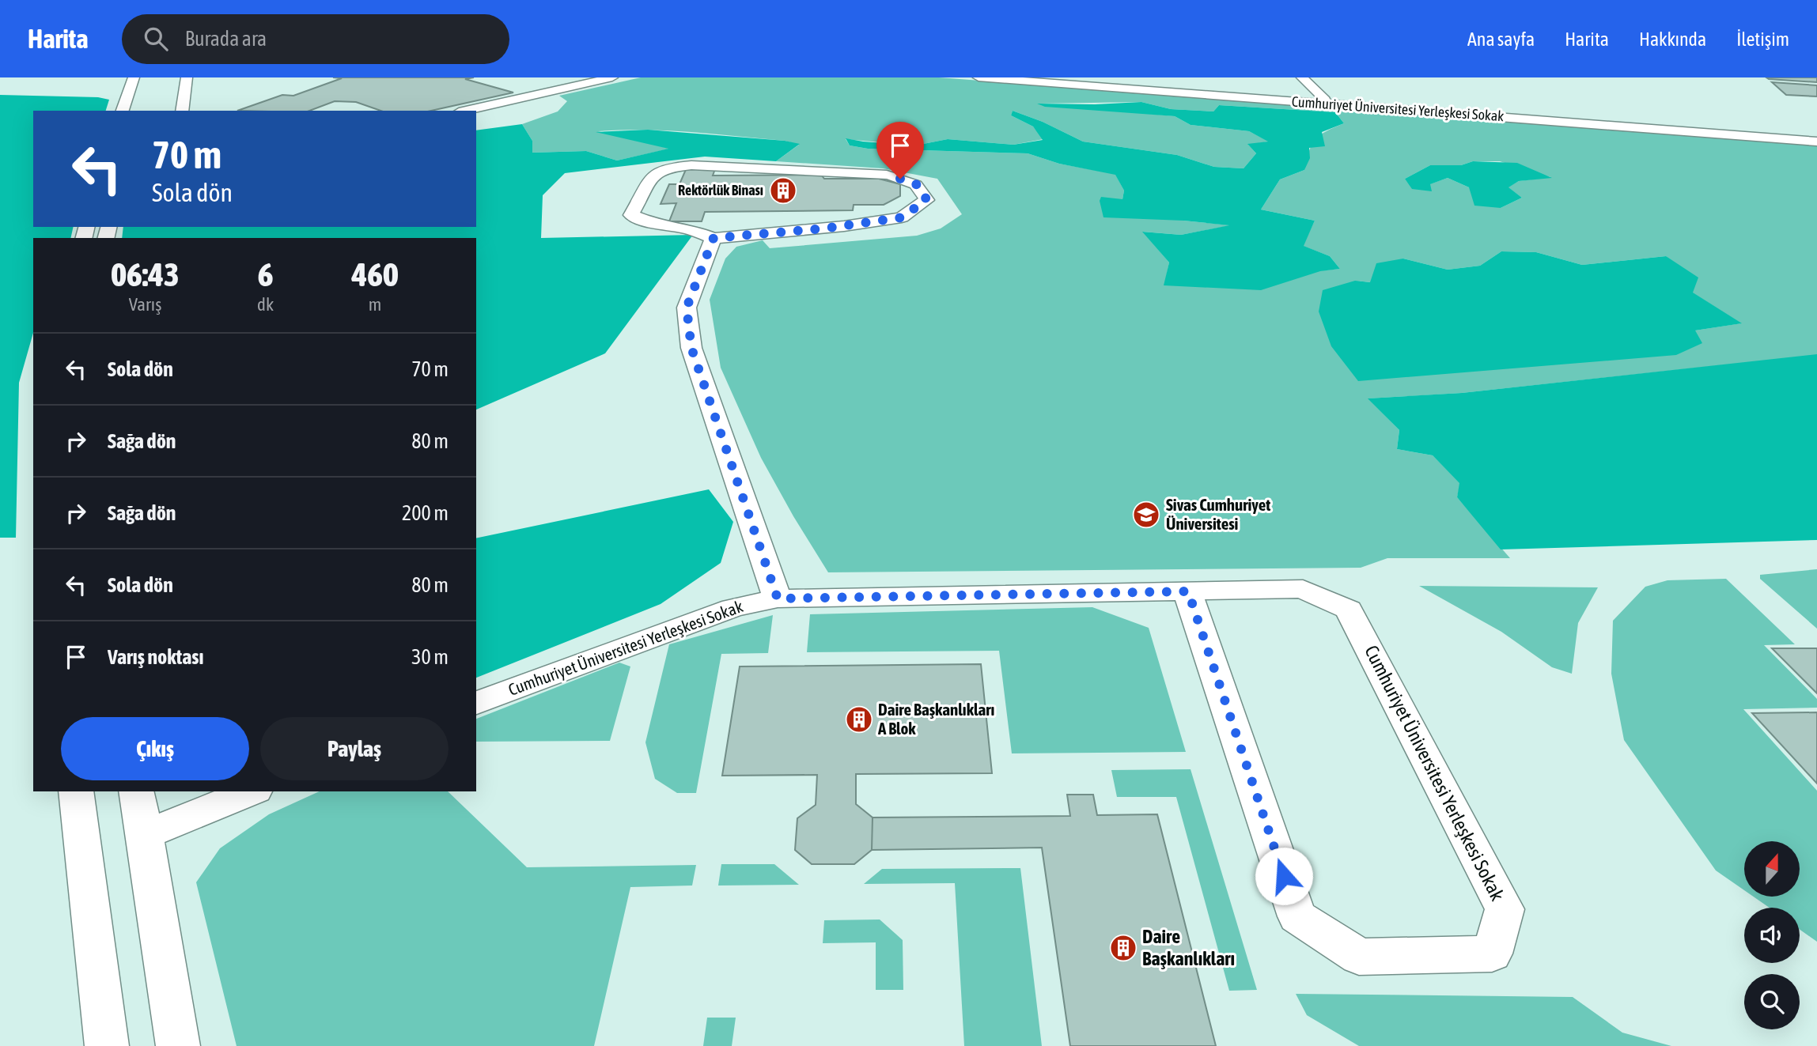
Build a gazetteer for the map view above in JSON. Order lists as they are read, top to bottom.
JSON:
{
  "streets": {
    "street": ["Cumhuriyet Üniversitesi Yerleşkesi Sokak"]
  },
  "places": {
    "building": ["Rektörlük Binası", "Daire Başkanlıkları A Blok", "Daire Başkanlıkları"],
    "school or university": ["Sivas Cumhuriyet Üniversitesi"]
  },
  "north": "top",
  "page": {
    "header": "Harita",
    "search": "Burada ara",
    "nav": [
      "Ana sayfa",
      "Harita",
      "Hakkında",
      "İletişim"
    ],
    "turn": ["70 m", "Sola dön"],
    "eta": [
      "06:43",
      "Varış",
      "6",
      "dk",
      "460",
      "m"
    ],
    "list": [
      {
        "name": "Sola dön",
        "value": "70 m"
      },
      {
        "name": "Sağa dön",
        "value": "80 m"
      },
      {
        "name": "Sağa dön",
        "value": "200 m"
      },
      {
        "name": "Sola dön",
        "value": "80 m"
      },
      {
        "name": "Varış noktası",
        "value": "30 m"
      }
    ],
    "buttons": ["Çıkış", "Paylaş"]
  }
}
